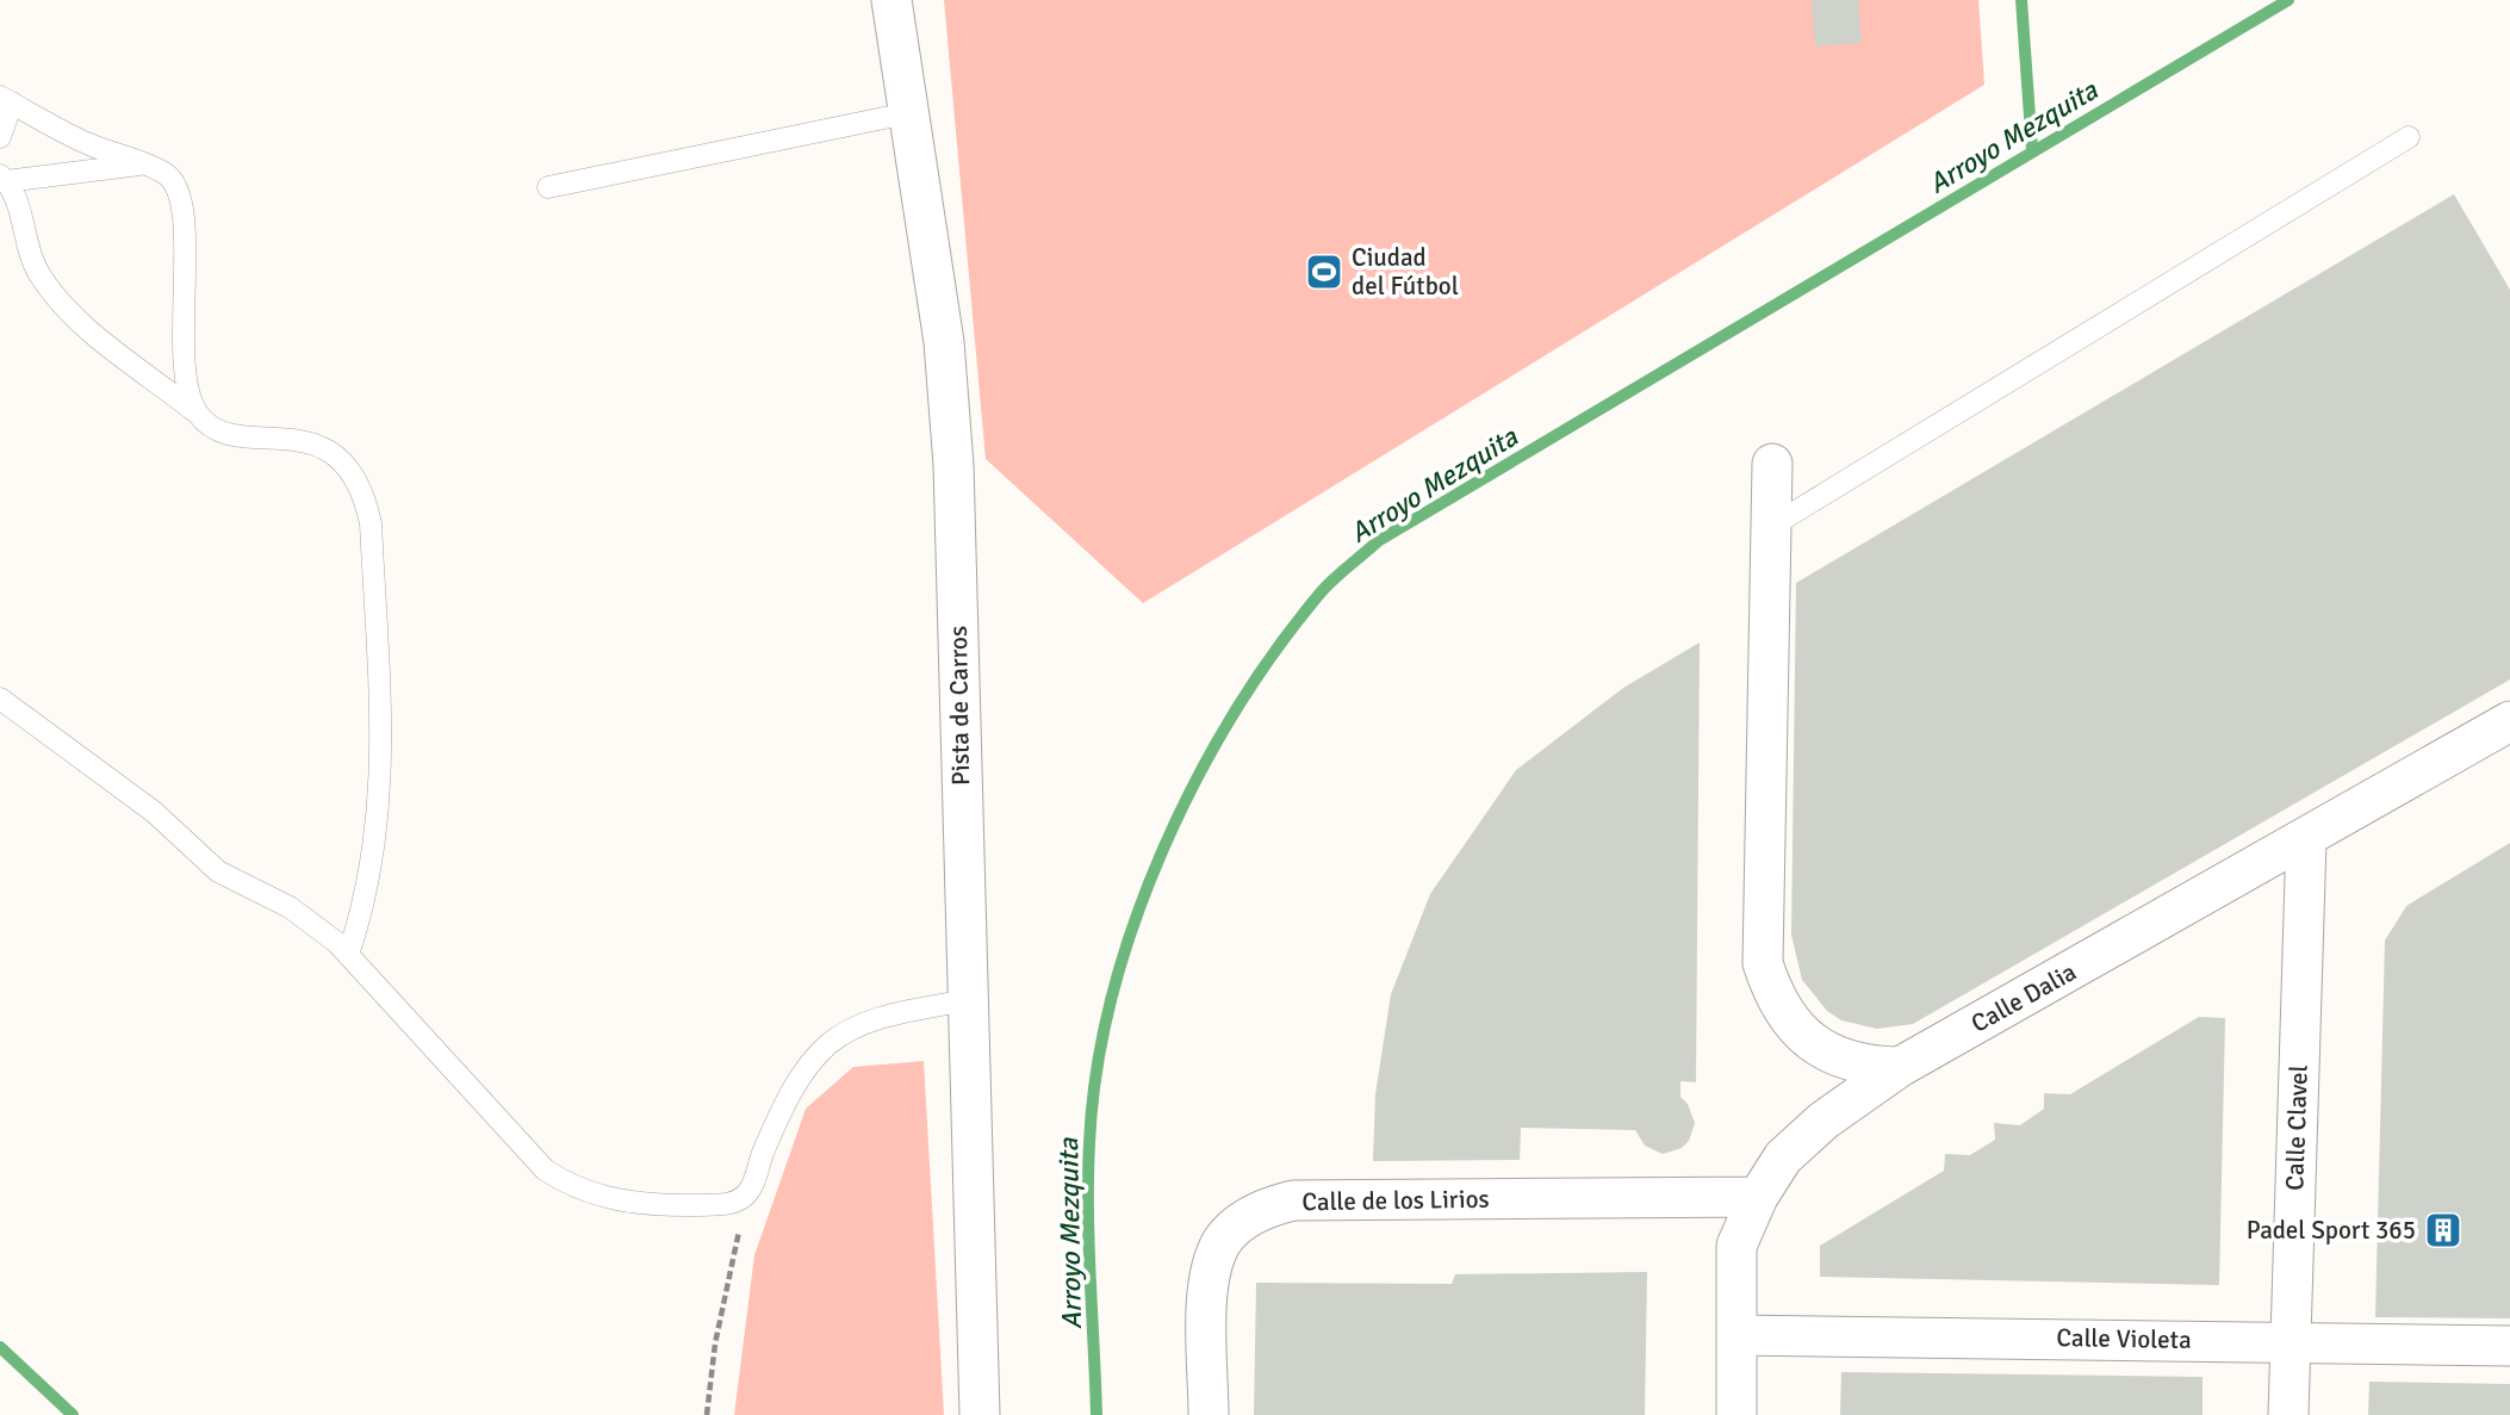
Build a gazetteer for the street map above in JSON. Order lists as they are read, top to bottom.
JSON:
{
  "streets": {
    "street": [
      "Pista de Carros",
      "Calle Dalia",
      "Calle Clavel",
      "Calle de los Lirios",
      "Calle Violeta"
    ]
  },
  "crossings": [
    ["Calle Dalia", "Calle Clavel"],
    ["Calle Dalia", "Calle de los Lirios"],
    ["Calle Dalia", "Calle Violeta"],
    ["Calle Clavel", "Calle Violeta"]
  ],
  "water": ["Arroyo Mezquita"],
  "places": {
    "sports": ["Ciudad del Fútbol"],
    "building": ["Padel Sport 365"]
  }
}
